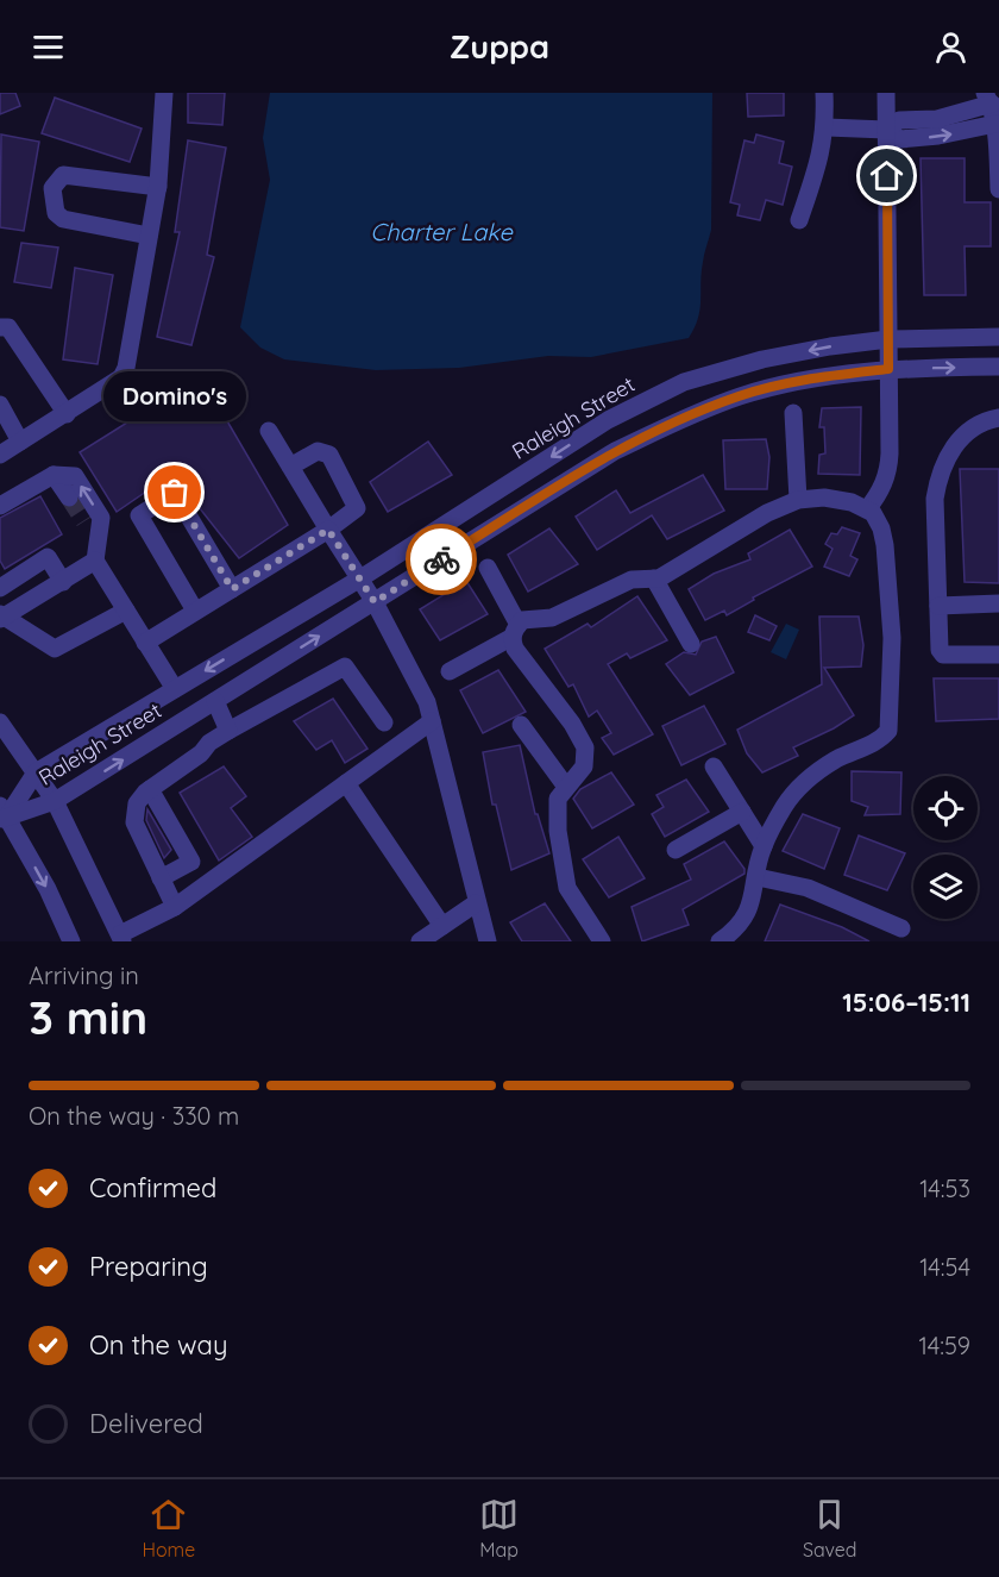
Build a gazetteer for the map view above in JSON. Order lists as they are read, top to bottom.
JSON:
{
  "streets": {
    "street": ["Raleigh Street"]
  },
  "water": ["Charter Lake"],
  "places": ["Domino's"],
  "page": {
    "header": "Zuppa",
    "bubble": "Domino's",
    "heading": ["3 min", "Arriving in", "15:06–15:11"],
    "bar": "On the way · 330 m",
    "list": [
      ["Confirmed", "14:53"],
      ["Preparing", "14:54"],
      ["On the way", "14:59"],
      "Delivered"
    ],
    "tabs": ["Home", "Map", "Saved"]
  }
}
